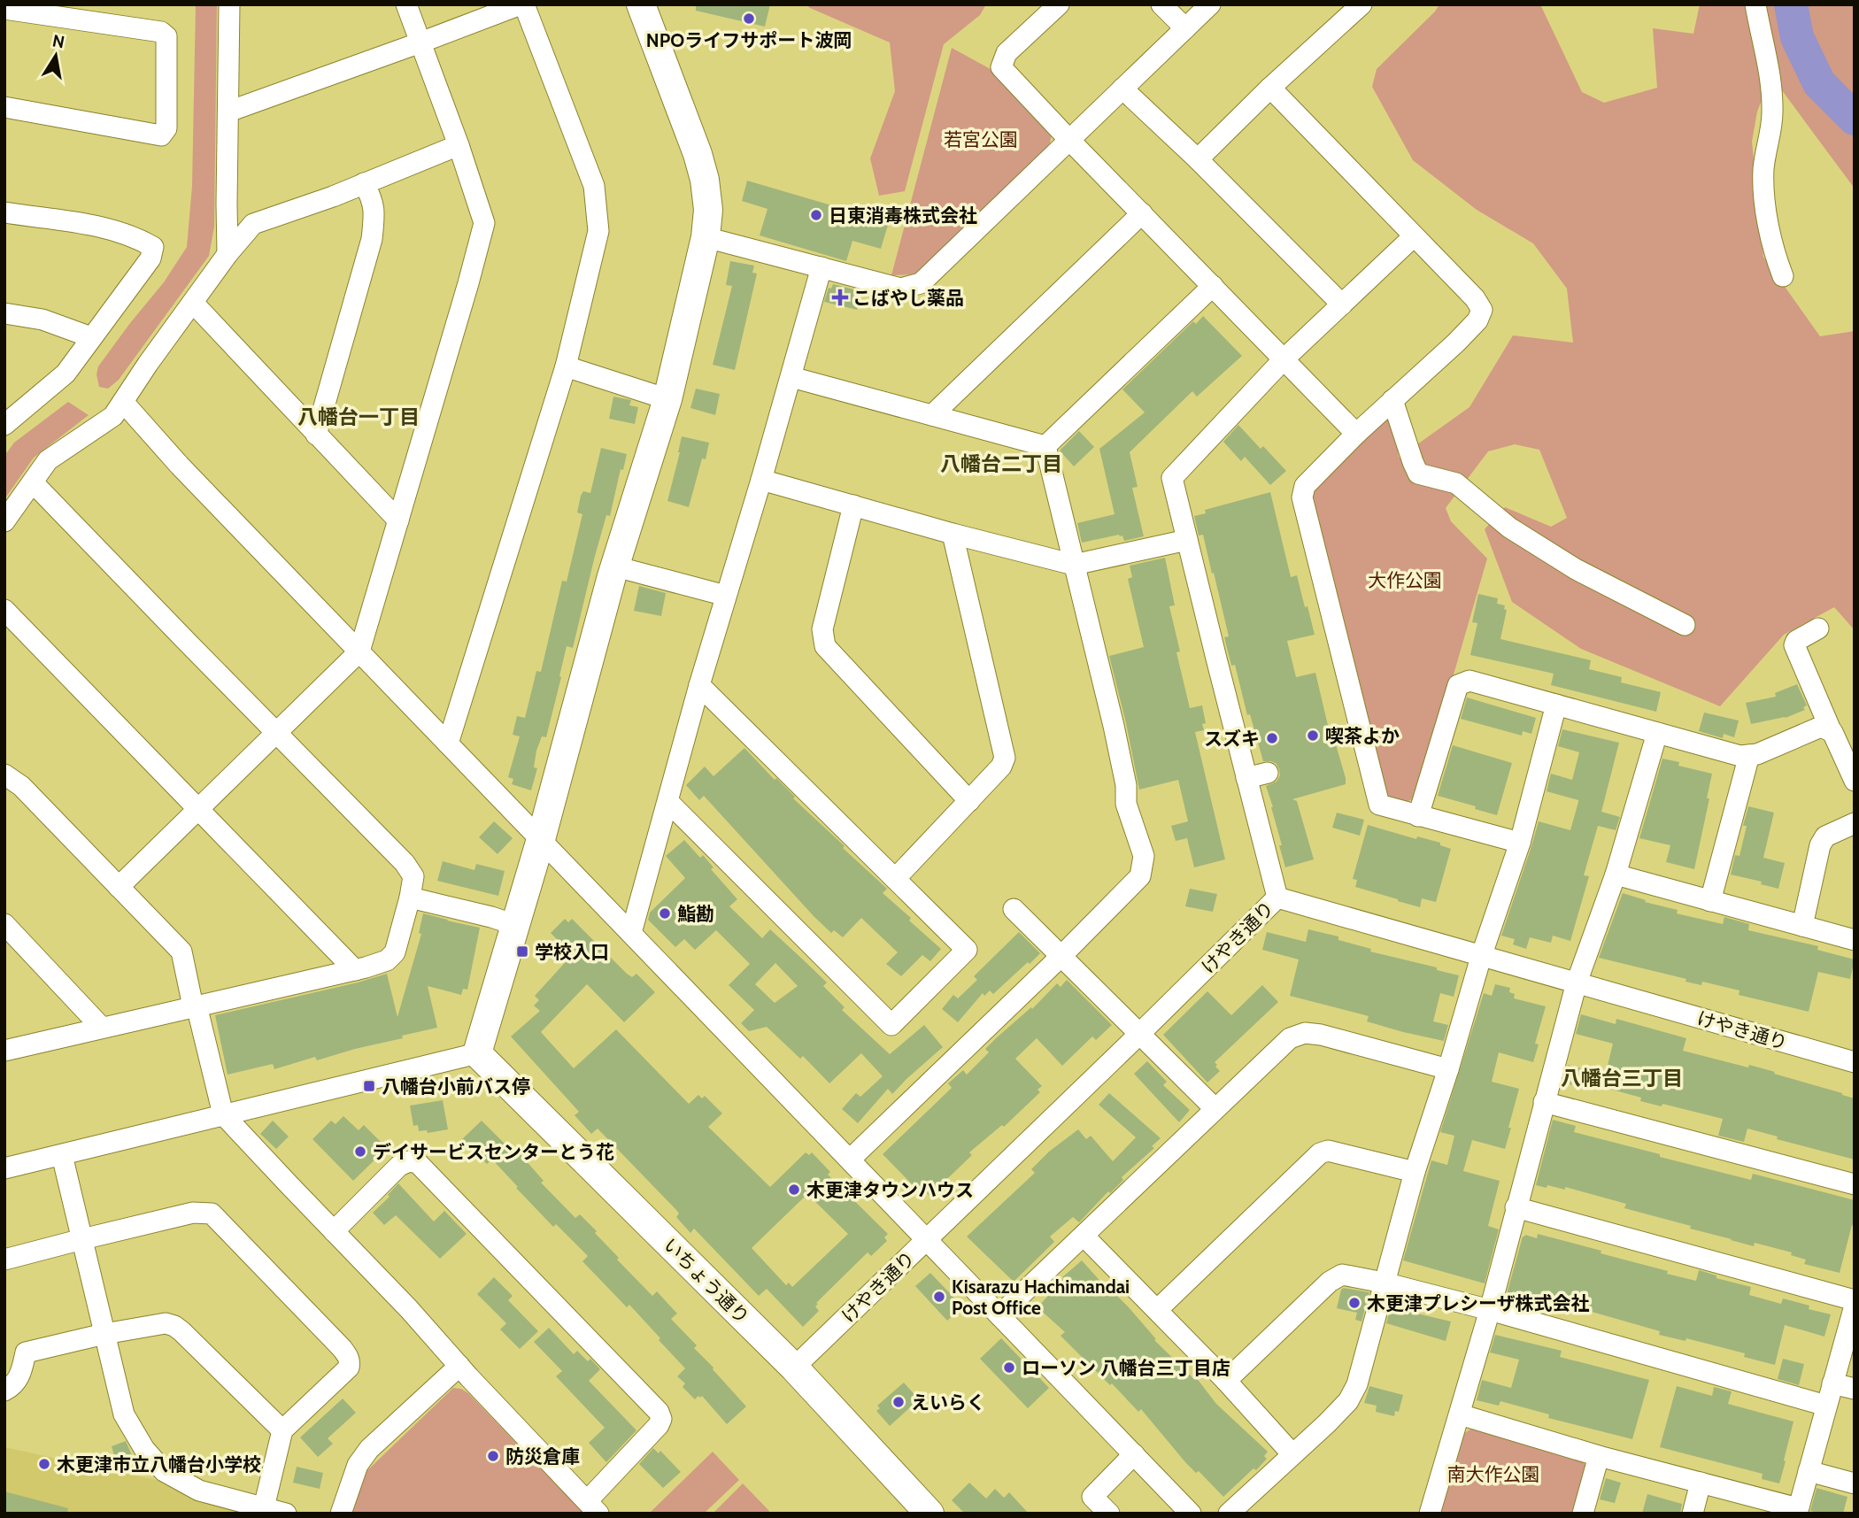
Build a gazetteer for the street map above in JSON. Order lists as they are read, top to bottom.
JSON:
{
  "streets": {
    "street": ["けやき通り", "いちょう通り"]
  },
  "crossings": [
    ["けやき通り", "いちょう通り"]
  ],
  "districts": ["八幡台一丁目", "八幡台二丁目", "八幡台三丁目"],
  "parks": ["若宮公園", "大作公園", "南大作公園"],
  "places": {
    "other": [
      "NPOライフサポート波岡",
      "日東消毒株式会社",
      "喫茶よか",
      "スズキ",
      "鮨勘",
      "デイサービスセンターとう花",
      "木更津タウンハウス",
      "Kisarazu Hachimandai Post Office",
      "木更津プレシーザ株式会社",
      "ローソン 八幡台三丁目店",
      "えいらく",
      "防災倉庫",
      "木更津市立八幡台小学校"
    ],
    "health": ["こばやし薬品"],
    "transit": ["学校入口", "八幡台小前バス停"]
  },
  "north": "top"
}
